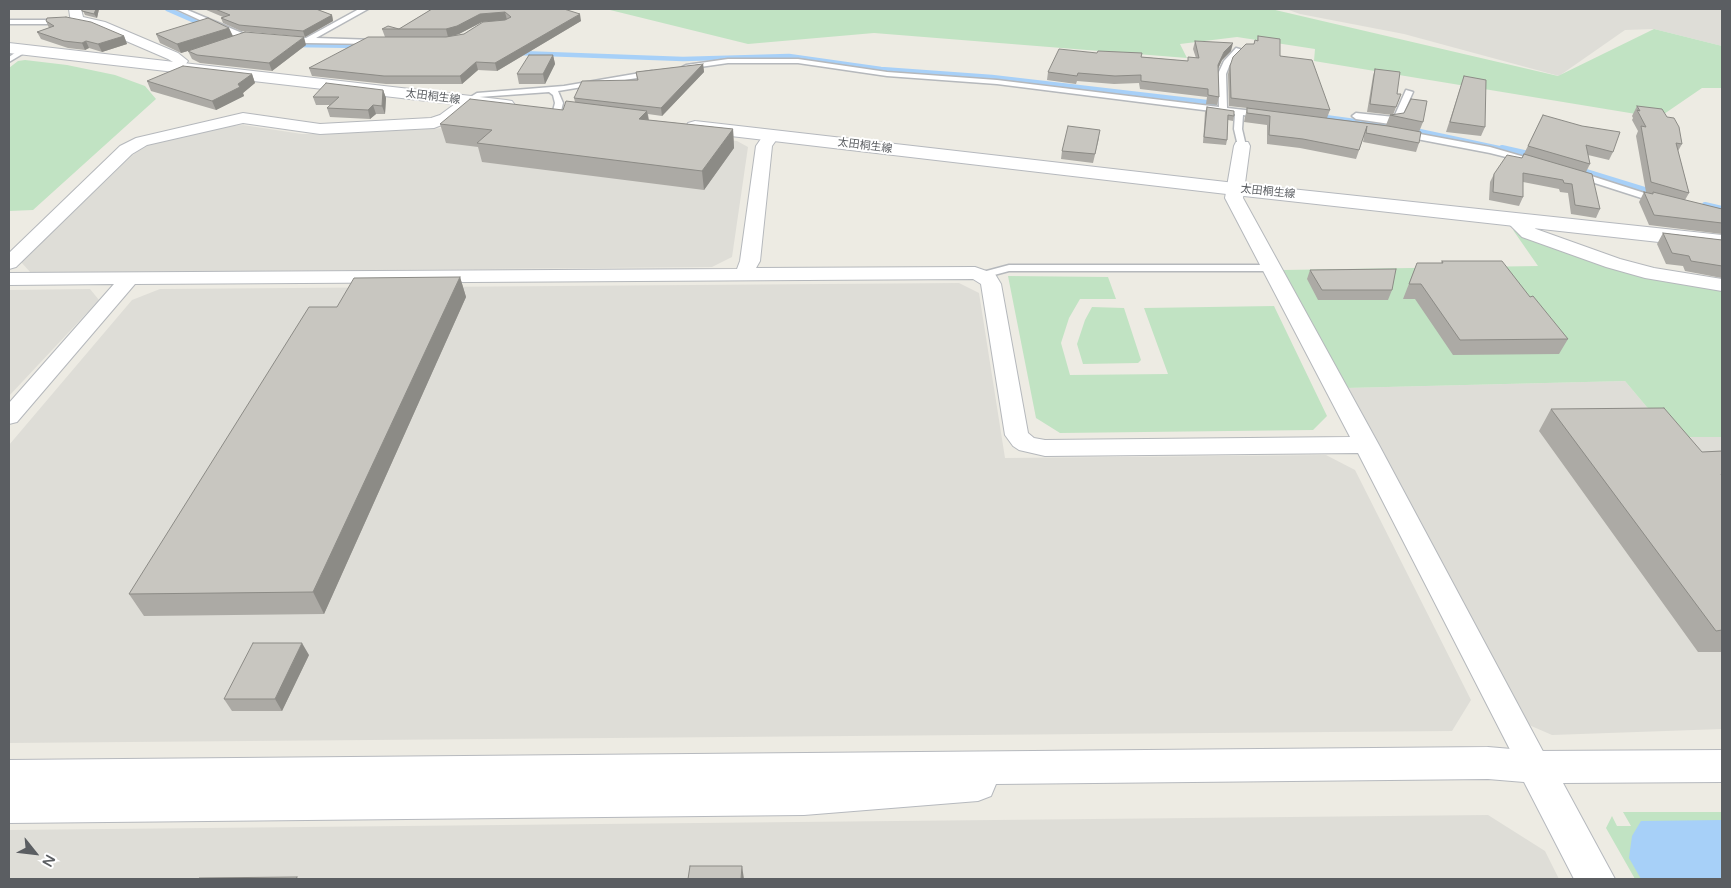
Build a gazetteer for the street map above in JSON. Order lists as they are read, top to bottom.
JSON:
{
  "streets": {
    "street": ["太田桐生線"]
  },
  "north": "bottom right"
}
